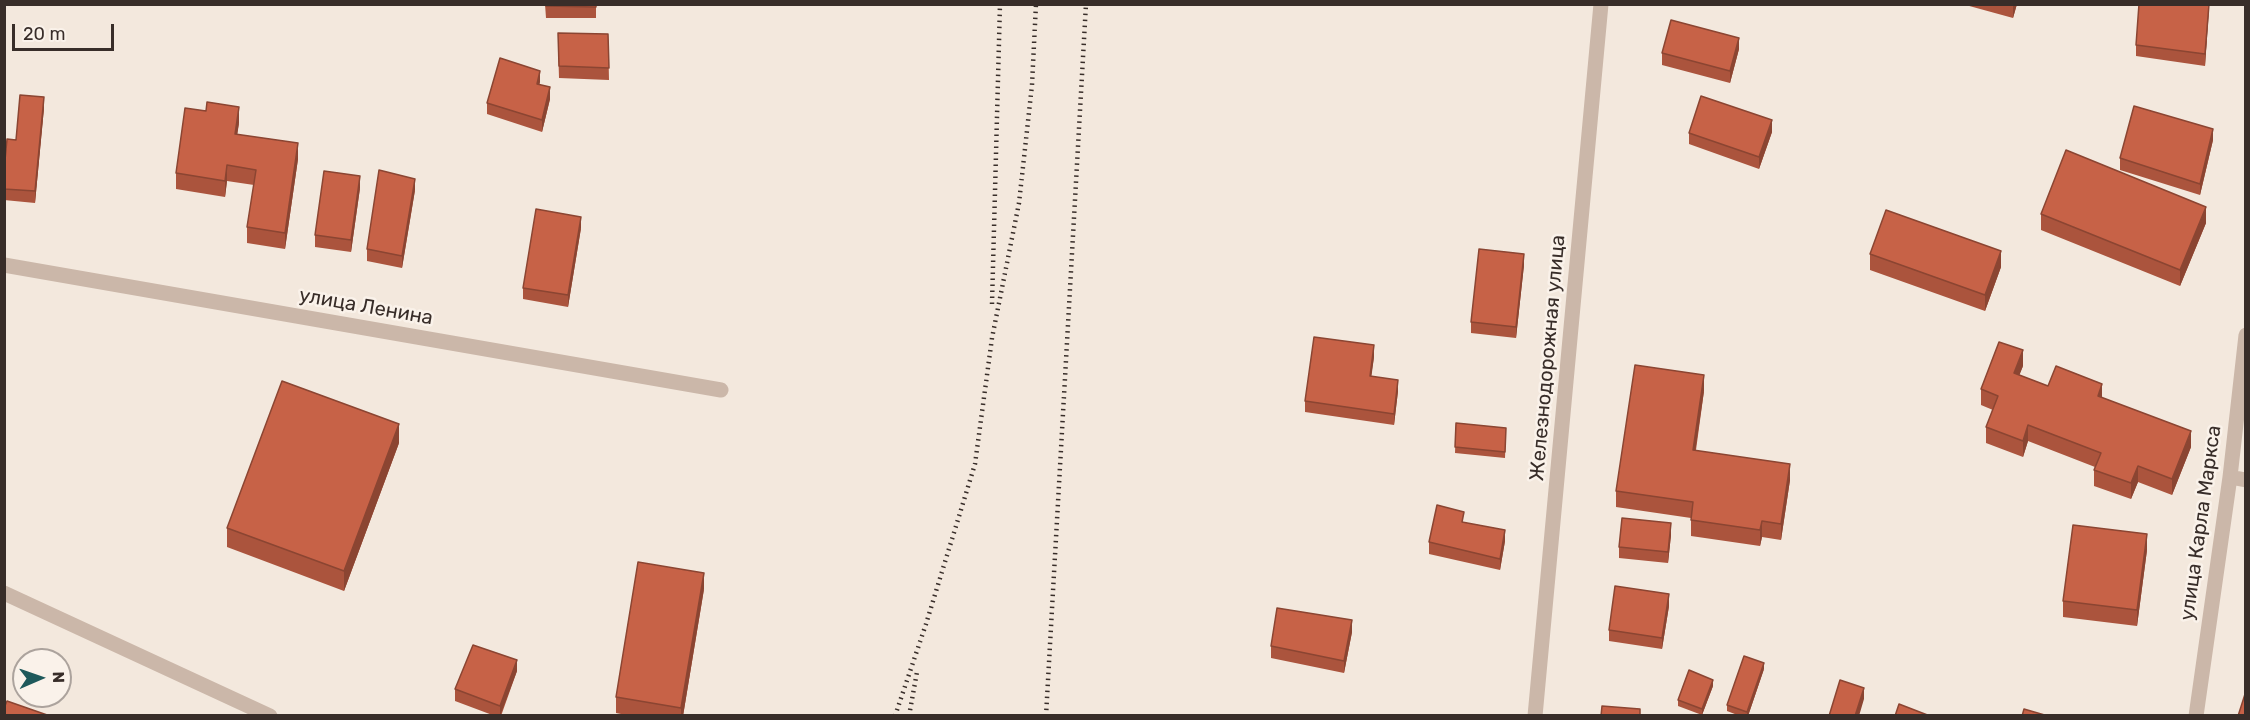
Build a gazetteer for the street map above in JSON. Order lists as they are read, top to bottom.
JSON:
{
  "streets": {
    "street": ["улица Ленина", "Железнодорожная улица", "улица Карла Маркса"]
  },
  "scale_bar": "20 m",
  "north": "right"
}
